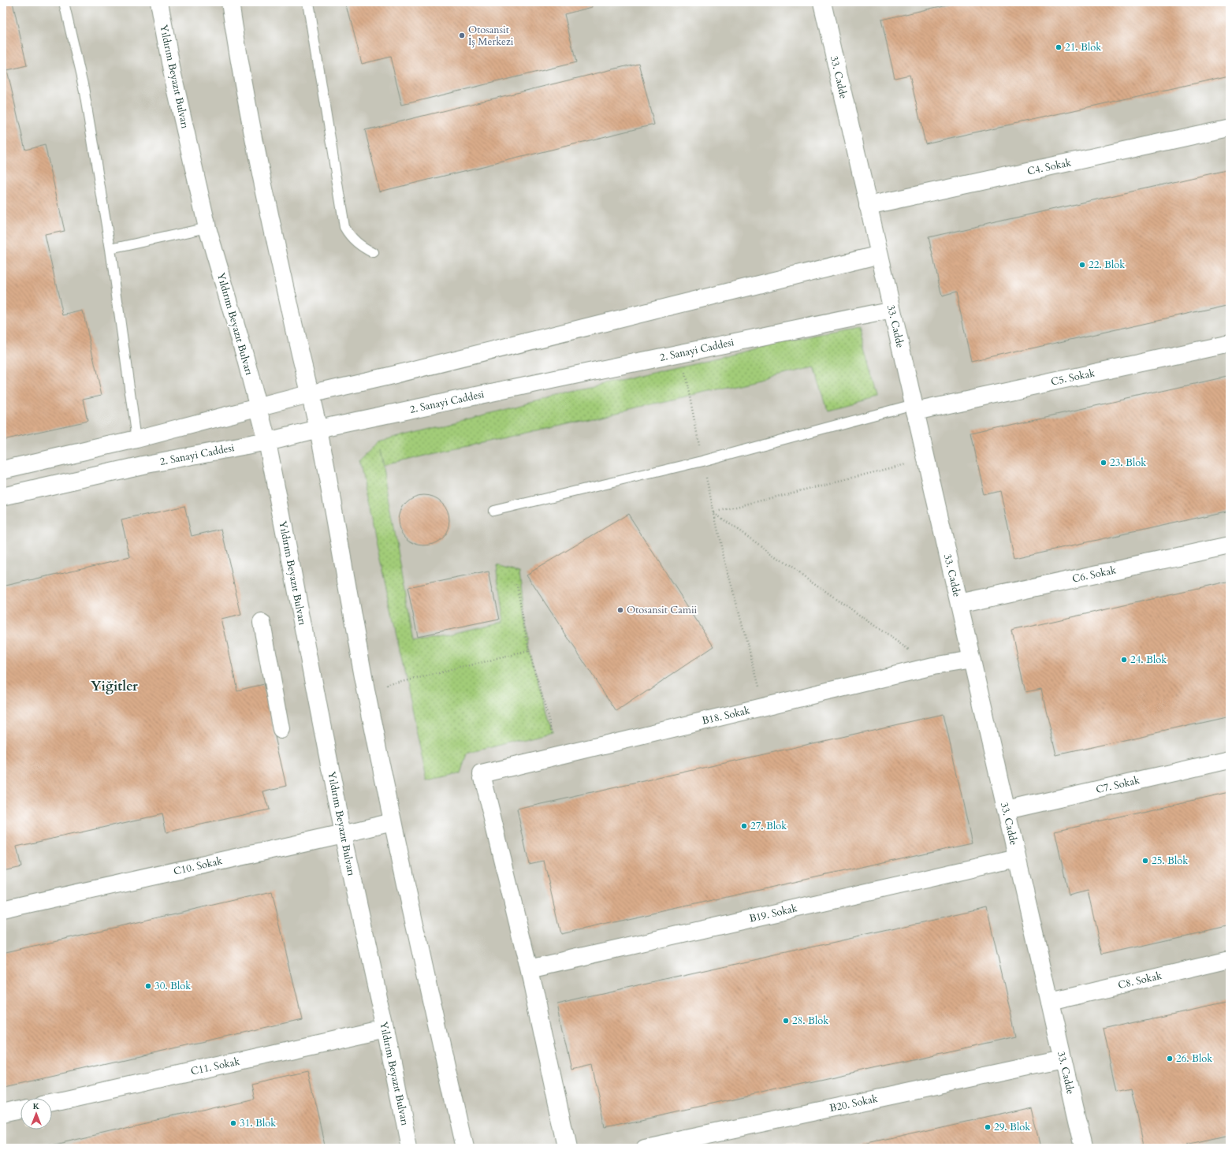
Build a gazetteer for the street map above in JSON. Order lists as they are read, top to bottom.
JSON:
{
  "streets": {
    "main road": [
      "Yıldırım Beyazıt Bulvarı",
      "33. Cadde",
      "C4. Sokak",
      "2. Sanayi Caddesi",
      "C5. Sokak",
      "C6. Sokak",
      "B18. Sokak",
      "C7. Sokak",
      "C10. Sokak",
      "B19. Sokak",
      "C8. Sokak",
      "C11. Sokak",
      "B20. Sokak"
    ]
  },
  "crossings": [
    ["Yıldırım Beyazıt Bulvarı", "2. Sanayi Caddesi"],
    ["Yıldırım Beyazıt Bulvarı", "C10. Sokak"],
    ["Yıldırım Beyazıt Bulvarı", "C11. Sokak"],
    ["33. Cadde", "C4. Sokak"],
    ["33. Cadde", "2. Sanayi Caddesi"],
    ["33. Cadde", "C5. Sokak"],
    ["33. Cadde", "C6. Sokak"],
    ["33. Cadde", "B18. Sokak"],
    ["33. Cadde", "C7. Sokak"],
    ["33. Cadde", "B19. Sokak"],
    ["33. Cadde", "C8. Sokak"],
    ["33. Cadde", "B20. Sokak"],
    ["B18. Sokak", "B19. Sokak"]
  ],
  "districts": ["Yiğitler"],
  "places": [
    "Otosansit İş Merkezi",
    "21. Blok",
    "22. Blok",
    "23. Blok",
    "Otosansit Camii",
    "24. Blok",
    "27. Blok",
    "25. Blok",
    "30. Blok",
    "28. Blok",
    "26. Blok",
    "31. Blok",
    "29. Blok"
  ],
  "north": "top"
}
